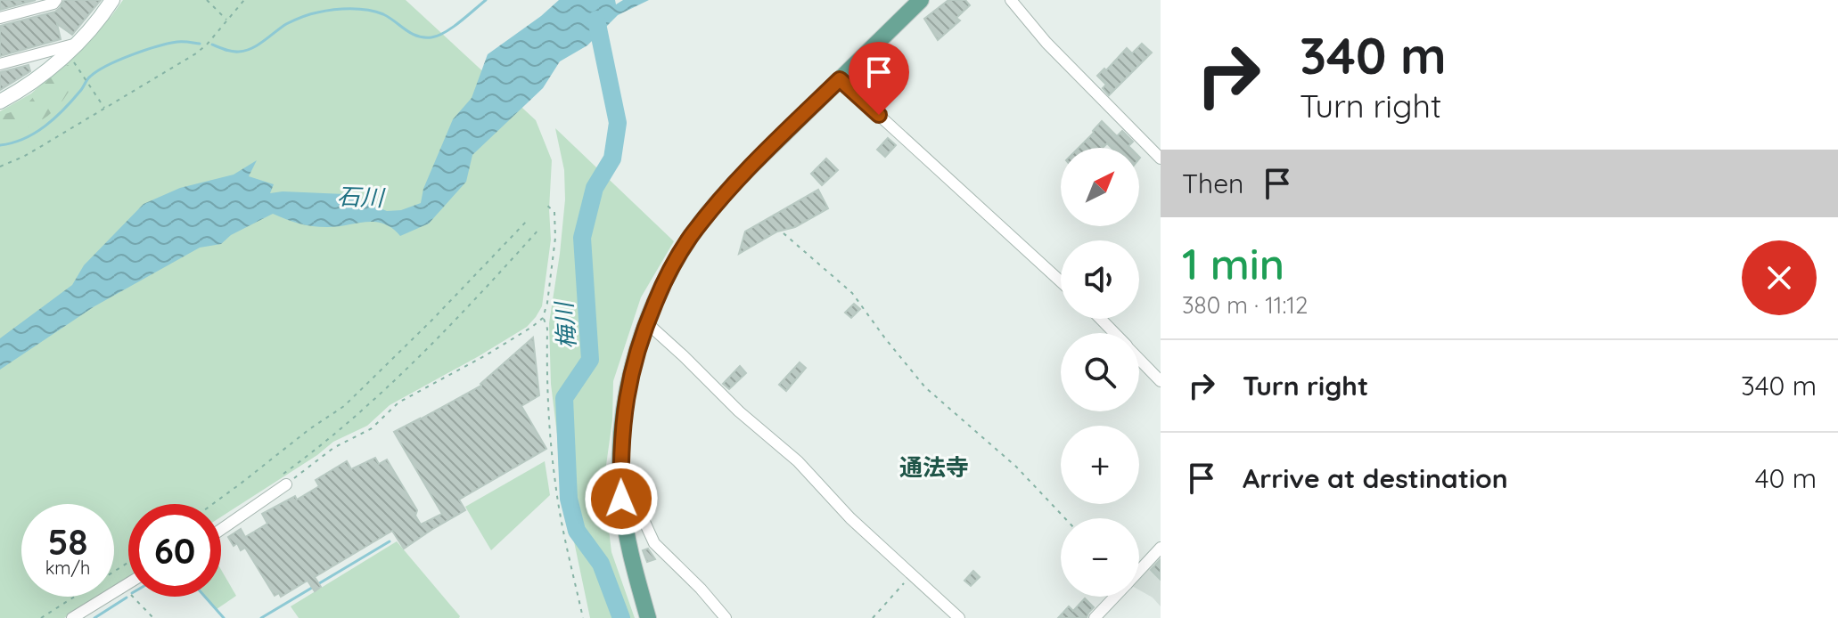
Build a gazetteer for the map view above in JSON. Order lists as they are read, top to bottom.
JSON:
{
  "districts": ["通法寺"],
  "water": ["石川", "梅川"],
  "north": "top right",
  "page": {
    "turn": ["340 m", "Turn right"],
    "map_buttons": ["+", "−"],
    "then": "Then",
    "heading": ["1 min", "380 m · 11:12"],
    "list": [
      {
        "name": "Turn right",
        "value": "340 m"
      },
      {
        "name": "Arrive at destination",
        "value": "40 m"
      }
    ],
    "speed": "58 km/h",
    "limit": "60"
  }
}
